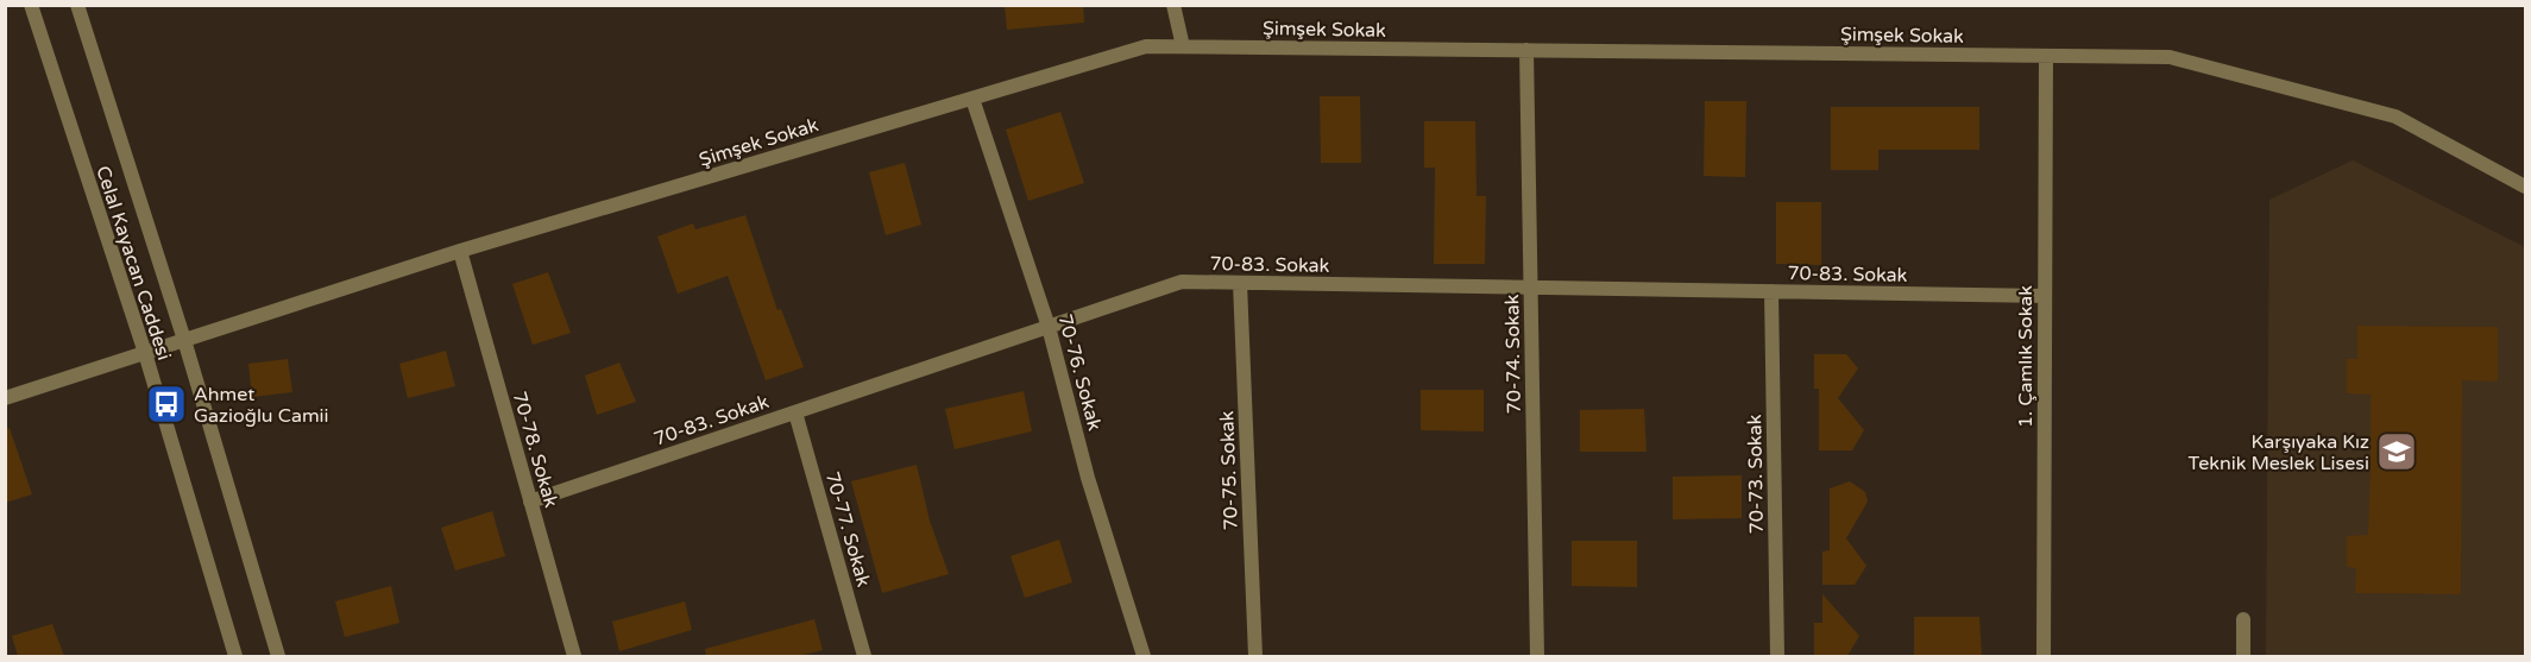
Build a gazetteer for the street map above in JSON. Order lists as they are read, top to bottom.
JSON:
{
  "streets": {
    "street": [
      "Şimşek Sokak",
      "Celal Kayacan Caddesi",
      "70-83. Sokak",
      "70-74. Sokak",
      "1. Çamlık Sokak",
      "70-76. Sokak",
      "70-78. Sokak",
      "70-75. Sokak",
      "70-73. Sokak",
      "70-77. Sokak"
    ]
  },
  "crossings": [
    ["Şimşek Sokak", "Celal Kayacan Caddesi"],
    ["Şimşek Sokak", "70-74. Sokak"],
    ["Şimşek Sokak", "1. Çamlık Sokak"],
    ["Şimşek Sokak", "70-76. Sokak"],
    ["Şimşek Sokak", "70-78. Sokak"],
    ["70-83. Sokak", "70-74. Sokak"],
    ["70-83. Sokak", "1. Çamlık Sokak"],
    ["70-83. Sokak", "70-76. Sokak"],
    ["70-83. Sokak", "70-78. Sokak"],
    ["70-83. Sokak", "70-75. Sokak"],
    ["70-83. Sokak", "70-73. Sokak"],
    ["70-83. Sokak", "70-77. Sokak"]
  ],
  "places": {
    "bus stop": ["Ahmet Gazioğlu Camii"],
    "school or university": ["Karşıyaka Kız Teknik Meslek Lisesi"]
  }
}
